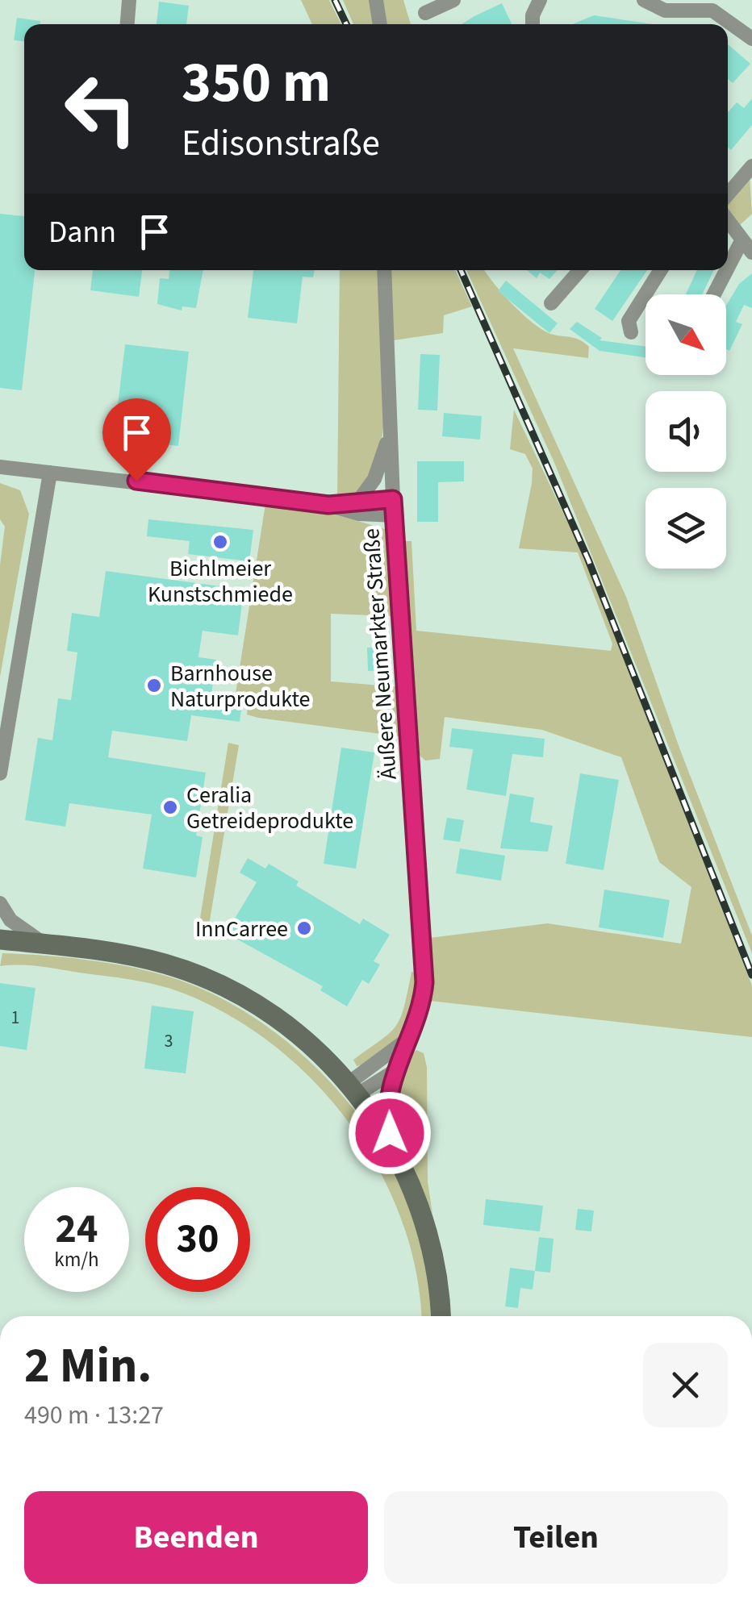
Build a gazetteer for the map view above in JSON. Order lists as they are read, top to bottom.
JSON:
{
  "streets": {
    "main road": ["Äußere Neumarkter Straße"]
  },
  "places": [
    "Bichlmeier Kunstschmiede",
    "Barnhouse Naturprodukte",
    "Ceralia Getreideprodukte",
    "InnCarree"
  ],
  "house_numbers": ["1", "3"],
  "north": "bottom right",
  "page": {
    "turn": ["350 m", "Edisonstraße"],
    "then": "Dann",
    "speed": "24 km/h",
    "limit": "30",
    "heading": ["2 Min.", "490 m · 13:27"],
    "buttons": ["Beenden", "Teilen"]
  }
}
